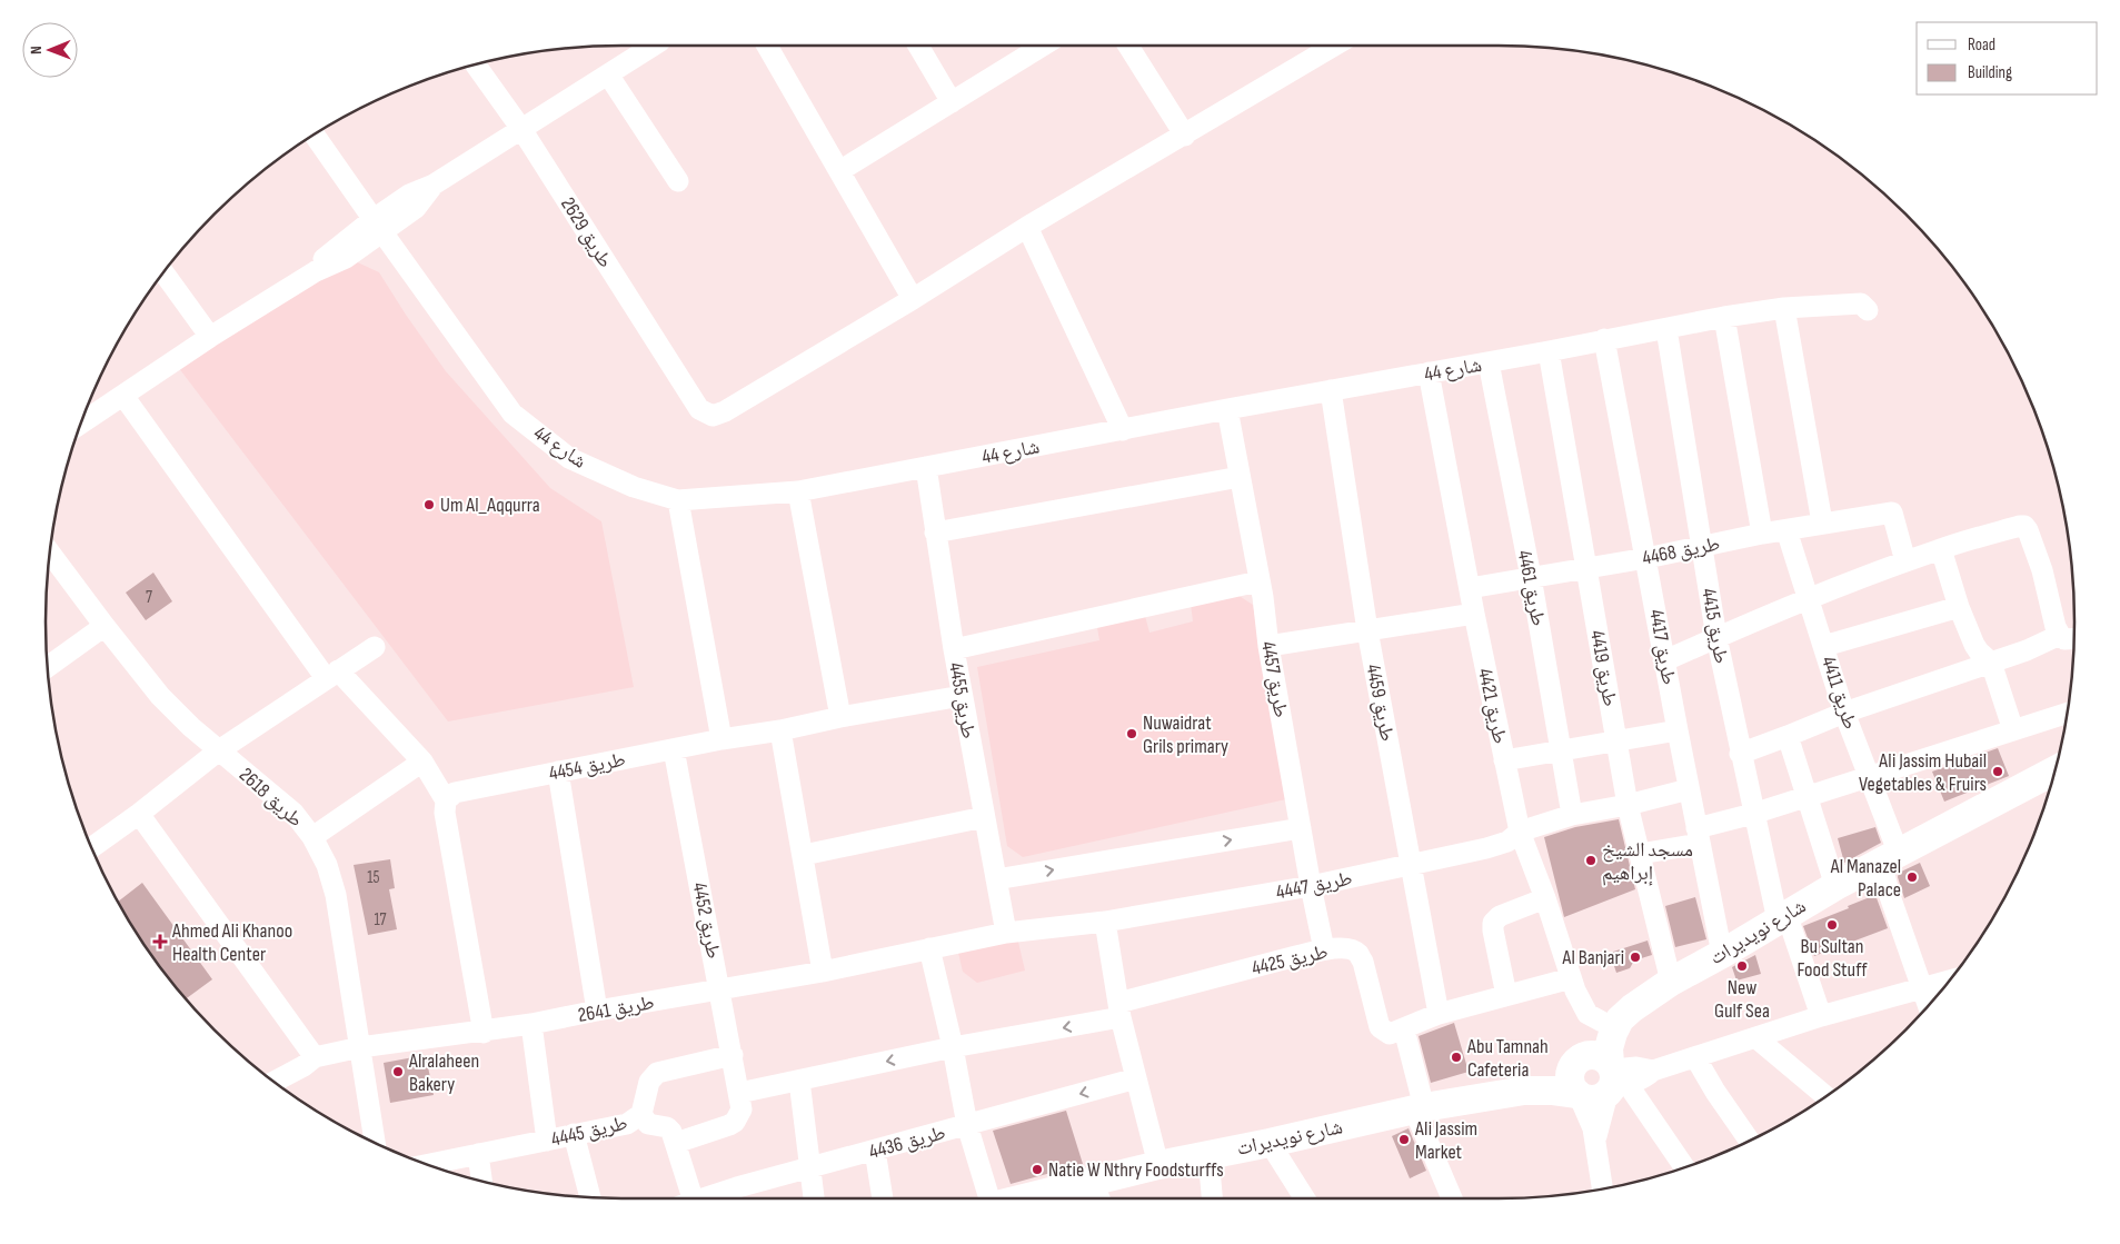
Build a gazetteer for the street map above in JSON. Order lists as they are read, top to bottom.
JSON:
{
  "streets": {
    "street": [
      "طريق 2629",
      "شارع 44",
      "طريق 4468",
      "طريق 4461",
      "طريق 4415",
      "طريق 4417",
      "طريق 4419",
      "طريق 4457",
      "طريق 4411",
      "طريق 4455",
      "طريق 4459",
      "طريق 4421",
      "طريق 4454",
      "طريق 2618",
      "طريق 4447",
      "طريق 4452",
      "شارع نويديرات",
      "طريق 4425",
      "طريق 2641",
      "طريق 4445",
      "طريق 4436"
    ]
  },
  "crossings": [
    ["شارع 44", "طريق 4461"],
    ["شارع 44", "طريق 4415"],
    ["شارع 44", "طريق 4417"],
    ["شارع 44", "طريق 4419"],
    ["شارع 44", "طريق 4457"],
    ["شارع 44", "طريق 4455"],
    ["شارع 44", "طريق 4459"],
    ["شارع 44", "طريق 4421"],
    ["طريق 4468", "طريق 4461"],
    ["طريق 4468", "طريق 4415"],
    ["طريق 4468", "طريق 4417"],
    ["طريق 4468", "طريق 4419"],
    ["طريق 4468", "طريق 4411"],
    ["طريق 4468", "طريق 4421"],
    ["طريق 4461", "طريق 4447"],
    ["طريق 4415", "شارع نويديرات"],
    ["طريق 4417", "طريق 4447"],
    ["طريق 4417", "شارع نويديرات"],
    ["طريق 4419", "طريق 4447"],
    ["طريق 4419", "شارع نويديرات"],
    ["طريق 4457", "طريق 4447"],
    ["طريق 4457", "طريق 4425"],
    ["طريق 4411", "شارع نويديرات"],
    ["طريق 4455", "طريق 4454"],
    ["طريق 4455", "طريق 4447"],
    ["طريق 4459", "طريق 4447"],
    ["طريق 4421", "طريق 4447"],
    ["طريق 4421", "شارع نويديرات"],
    ["طريق 4454", "طريق 4452"],
    ["طريق 2618", "طريق 2641"],
    ["طريق 4447", "طريق 2641"],
    ["طريق 4452", "طريق 4425"],
    ["طريق 4452", "طريق 2641"],
    ["طريق 4452", "طريق 4445"]
  ],
  "one_way": ["طريق 4425", "طريق 4436"],
  "places": {
    "other": [
      "Um Al_Aqqurra",
      "Nuwaidrat Grils primary",
      "Ali Jassim Hubail Vegetables & Fruirs",
      "مسجد الشيخ إبراهيم",
      "Al Manazel Palace",
      "Bu Sultan Food Stuff",
      "Al Banjari",
      "New Gulf Sea",
      "Abu Tamnah Cafeteria",
      "Alralaheen Bakery",
      "Ali Jassim Market",
      "Natie W Nthry Foodsturffs"
    ],
    "health": ["Ahmed Ali Khanoo Health Center"]
  },
  "house_numbers": ["7", "15", "17"],
  "legend": ["Road", "Building"],
  "north": "left"
}
